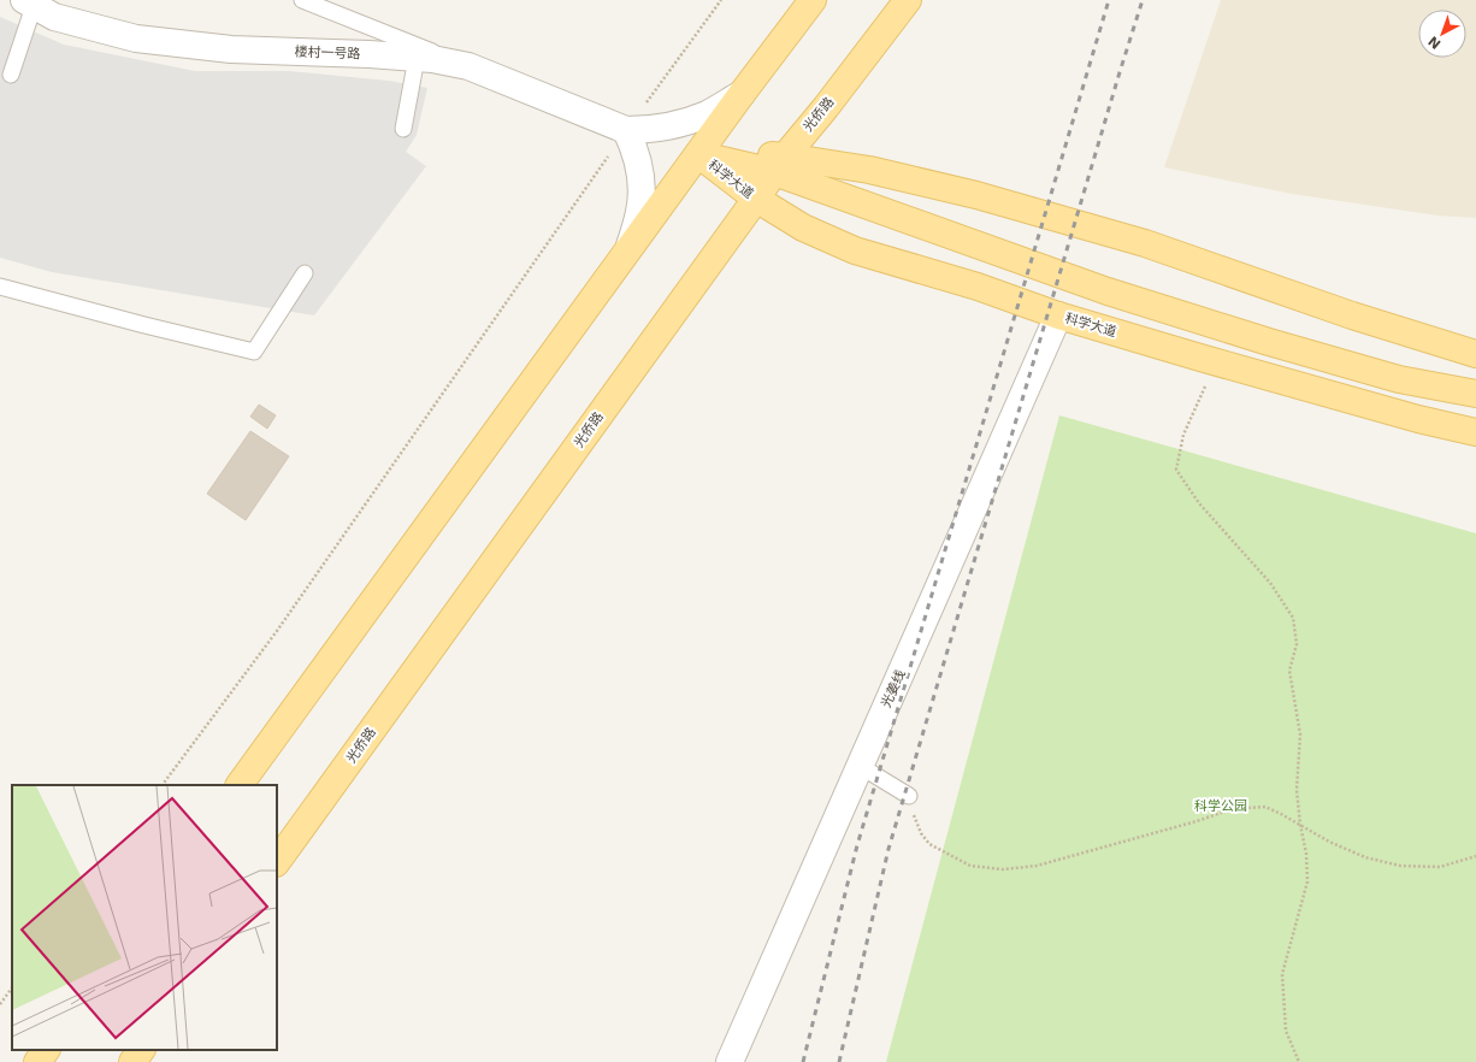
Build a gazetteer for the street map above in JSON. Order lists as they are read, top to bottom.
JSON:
{
  "streets": {
    "main road": ["光侨路", "科学大道"],
    "street": ["楼村一号路", "光姜线"]
  },
  "crossings": [
    ["光侨路", "科学大道"],
    ["科学大道", "光姜线"]
  ],
  "parks": ["科学公园"],
  "north": "bottom left"
}
